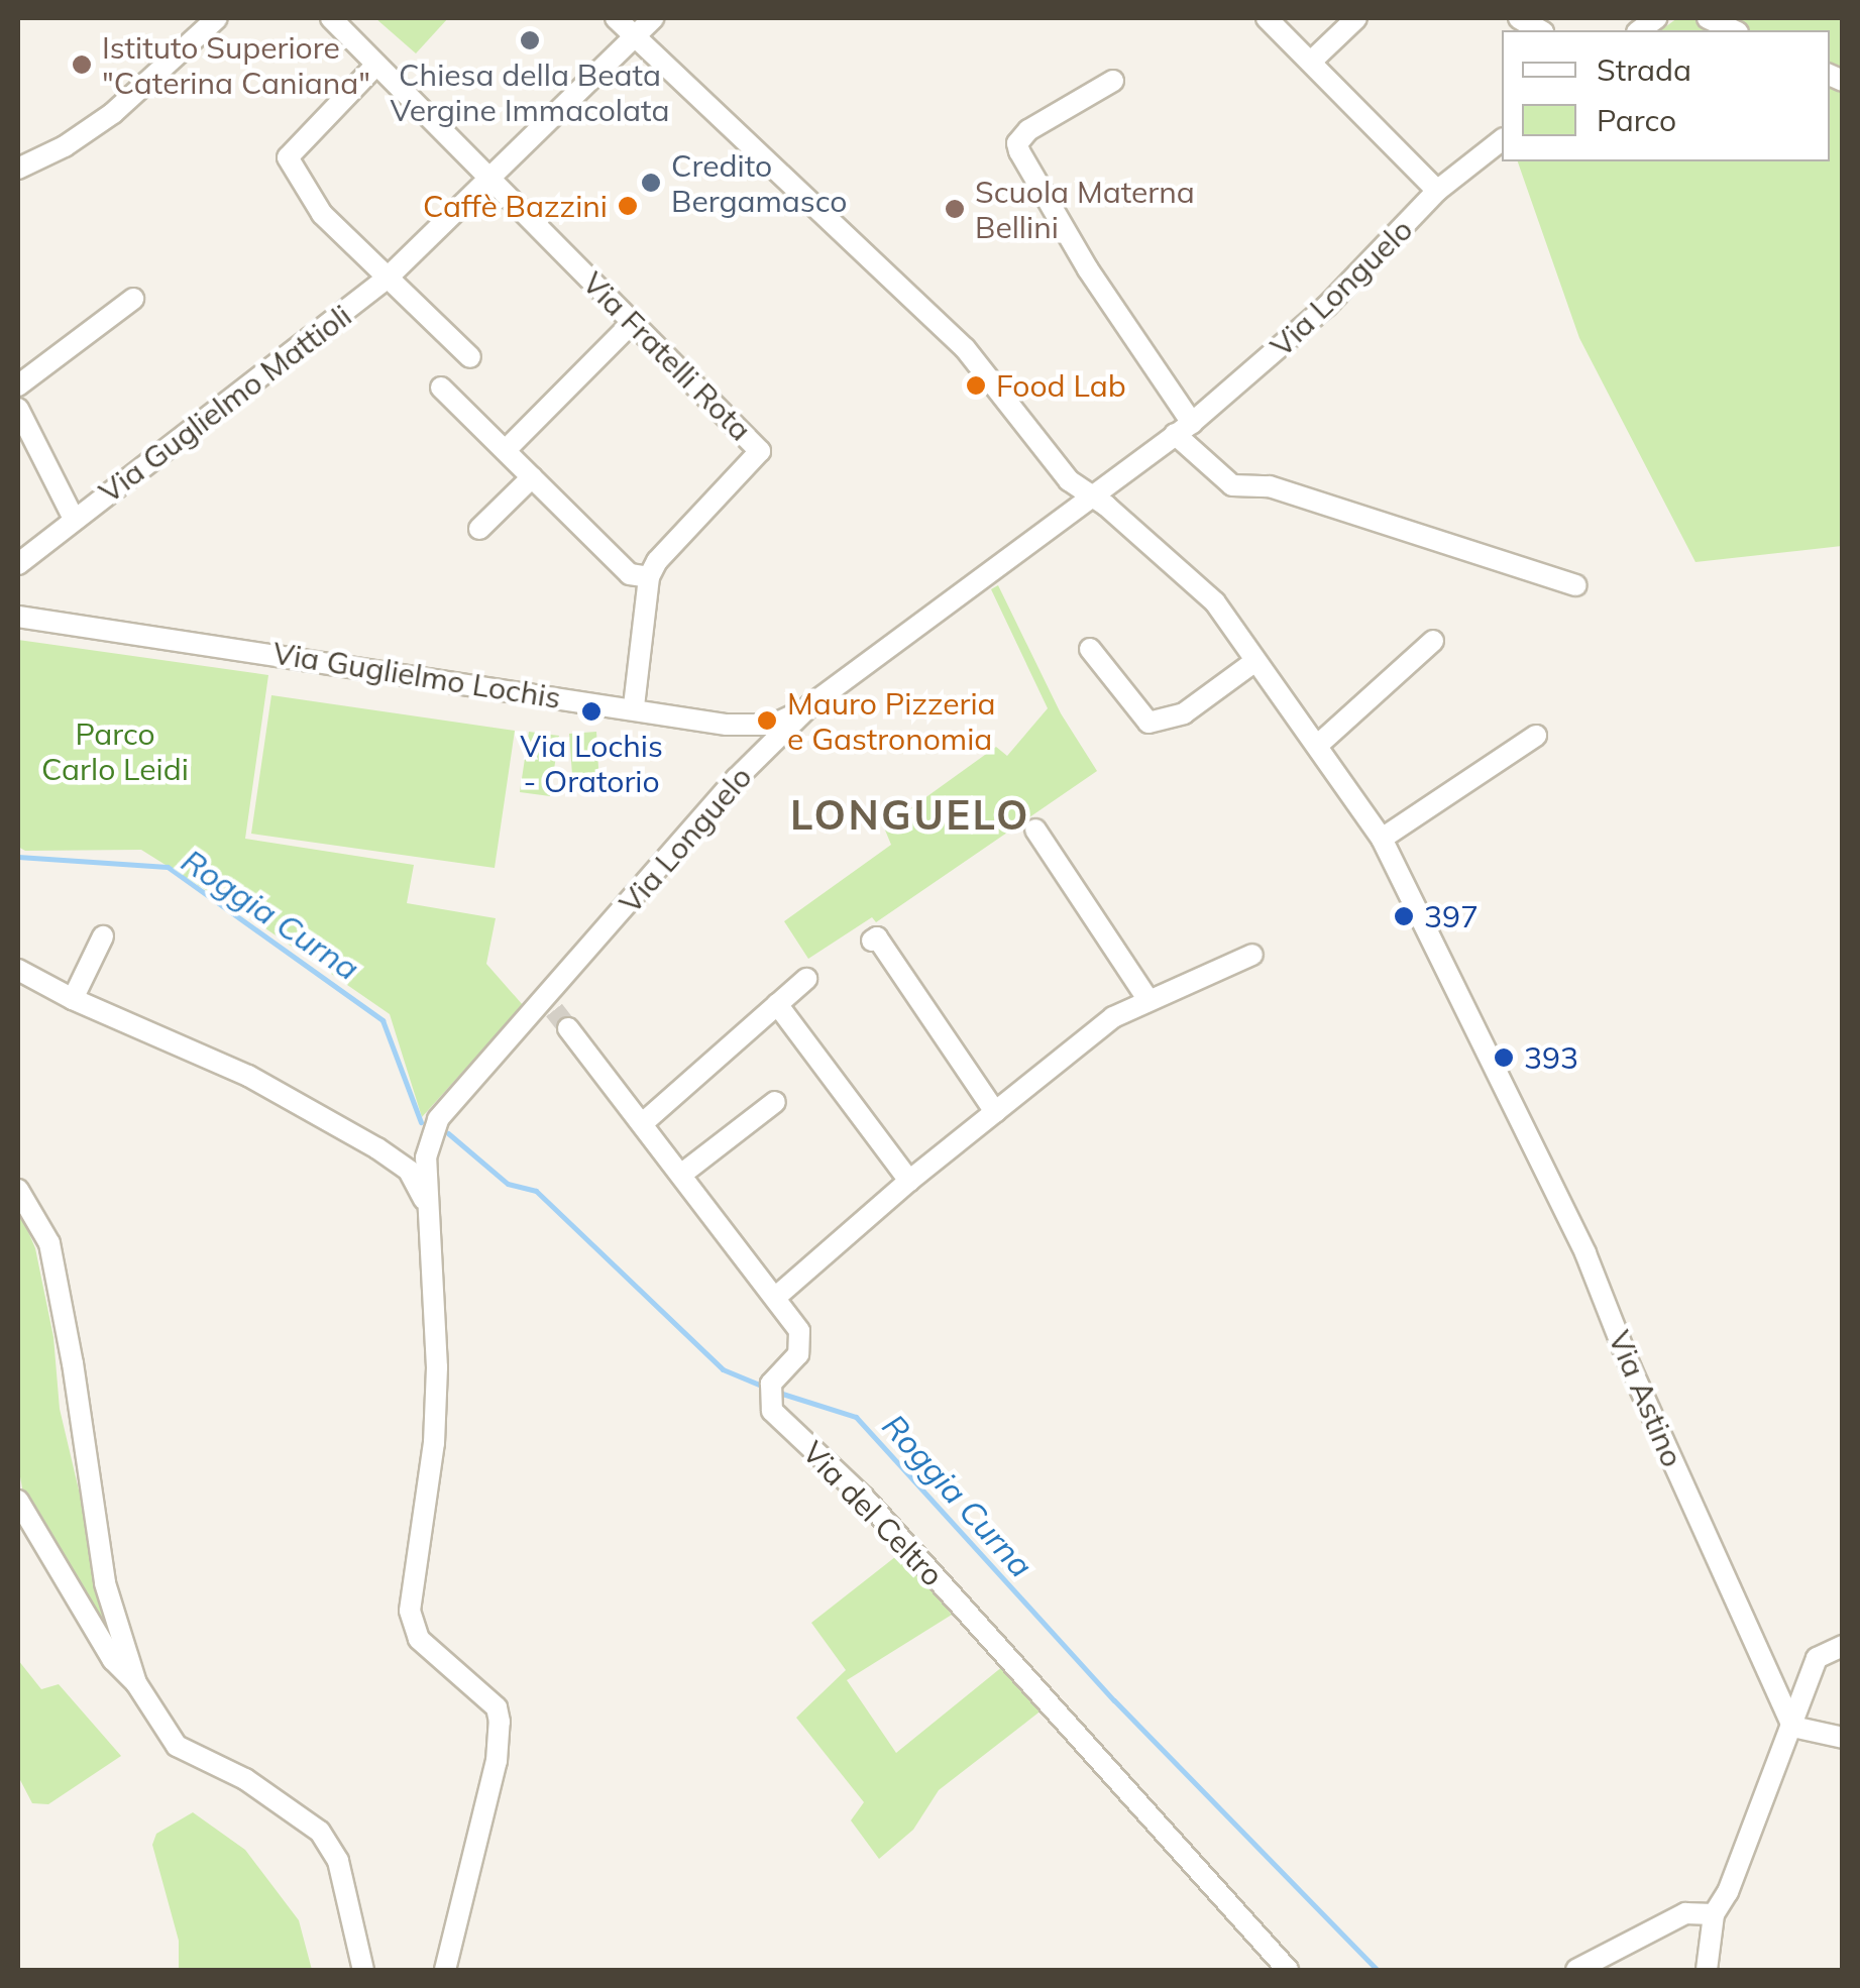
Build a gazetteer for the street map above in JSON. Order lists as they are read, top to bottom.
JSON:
{
  "streets": {
    "street": [
      "Via Longuelo",
      "Via Fratelli Rota",
      "Via Guglielmo Mattioli",
      "Via Guglielmo Lochis",
      "Via Astino",
      "Via del Celtro"
    ]
  },
  "crossings": [
    ["Via Longuelo", "Via Guglielmo Lochis"],
    ["Via Longuelo", "Via Astino"],
    ["Via Fratelli Rota", "Via Guglielmo Mattioli"],
    ["Via Guglielmo Mattioli", "Via Astino"]
  ],
  "districts": ["LONGUELO"],
  "water": ["Roggia Curna"],
  "parks": ["Parco Carlo Leidi"],
  "places": [
    "Chiesa della Beata Vergine Immacolata",
    "Istituto Superiore \"Caterina Caniana\"",
    "Credito Bergamasco",
    "Caffè Bazzini",
    "Scuola Materna Bellini",
    "Food Lab",
    "Via Lochis - Oratorio",
    "Mauro Pizzeria e Gastronomia",
    "397",
    "393"
  ],
  "legend": ["Strada", "Parco"]
}
